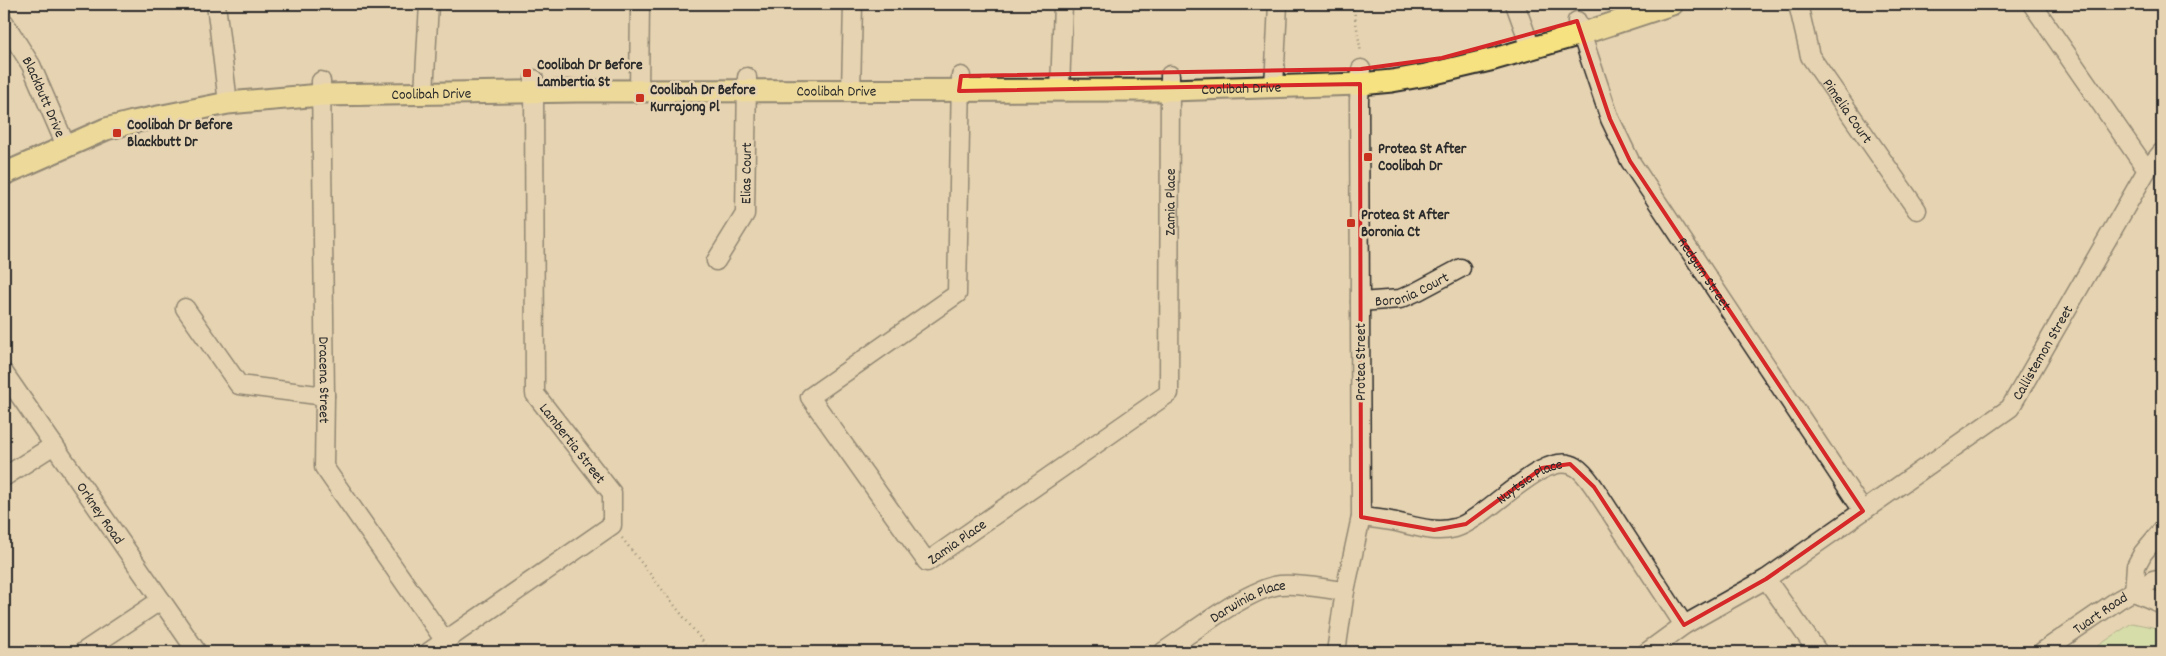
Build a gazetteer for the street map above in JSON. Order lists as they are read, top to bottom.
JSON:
{
  "streets": {
    "main road": ["Coolibah Drive"],
    "street": [
      "Blackbutt Drive",
      "Pimelia Court",
      "Elias Court",
      "Zamia Place",
      "Redgum Street",
      "Boronia Court",
      "Callistemon Street",
      "Protea Street",
      "Dracena Street",
      "Lambertia Street",
      "Nuytsia Place",
      "Orkney Road",
      "Darwinia Place",
      "Tuart Road"
    ]
  },
  "crossings": [
    ["Coolibah Drive", "Blackbutt Drive"],
    ["Coolibah Drive", "Elias Court"],
    ["Coolibah Drive", "Zamia Place"],
    ["Coolibah Drive", "Redgum Street"],
    ["Coolibah Drive", "Protea Street"],
    ["Coolibah Drive", "Dracena Street"],
    ["Coolibah Drive", "Lambertia Street"],
    ["Redgum Street", "Callistemon Street"],
    ["Boronia Court", "Protea Street"],
    ["Callistemon Street", "Nuytsia Place"],
    ["Protea Street", "Nuytsia Place"],
    ["Protea Street", "Darwinia Place"]
  ],
  "places": {
    "transit": [
      "Coolibah Dr Before Lambertia St",
      "Coolibah Dr Before Kurrajong Pl",
      "Coolibah Dr Before Blackbutt Dr",
      "Protea St After Coolibah Dr",
      "Protea St After Boronia Ct"
    ]
  }
}
